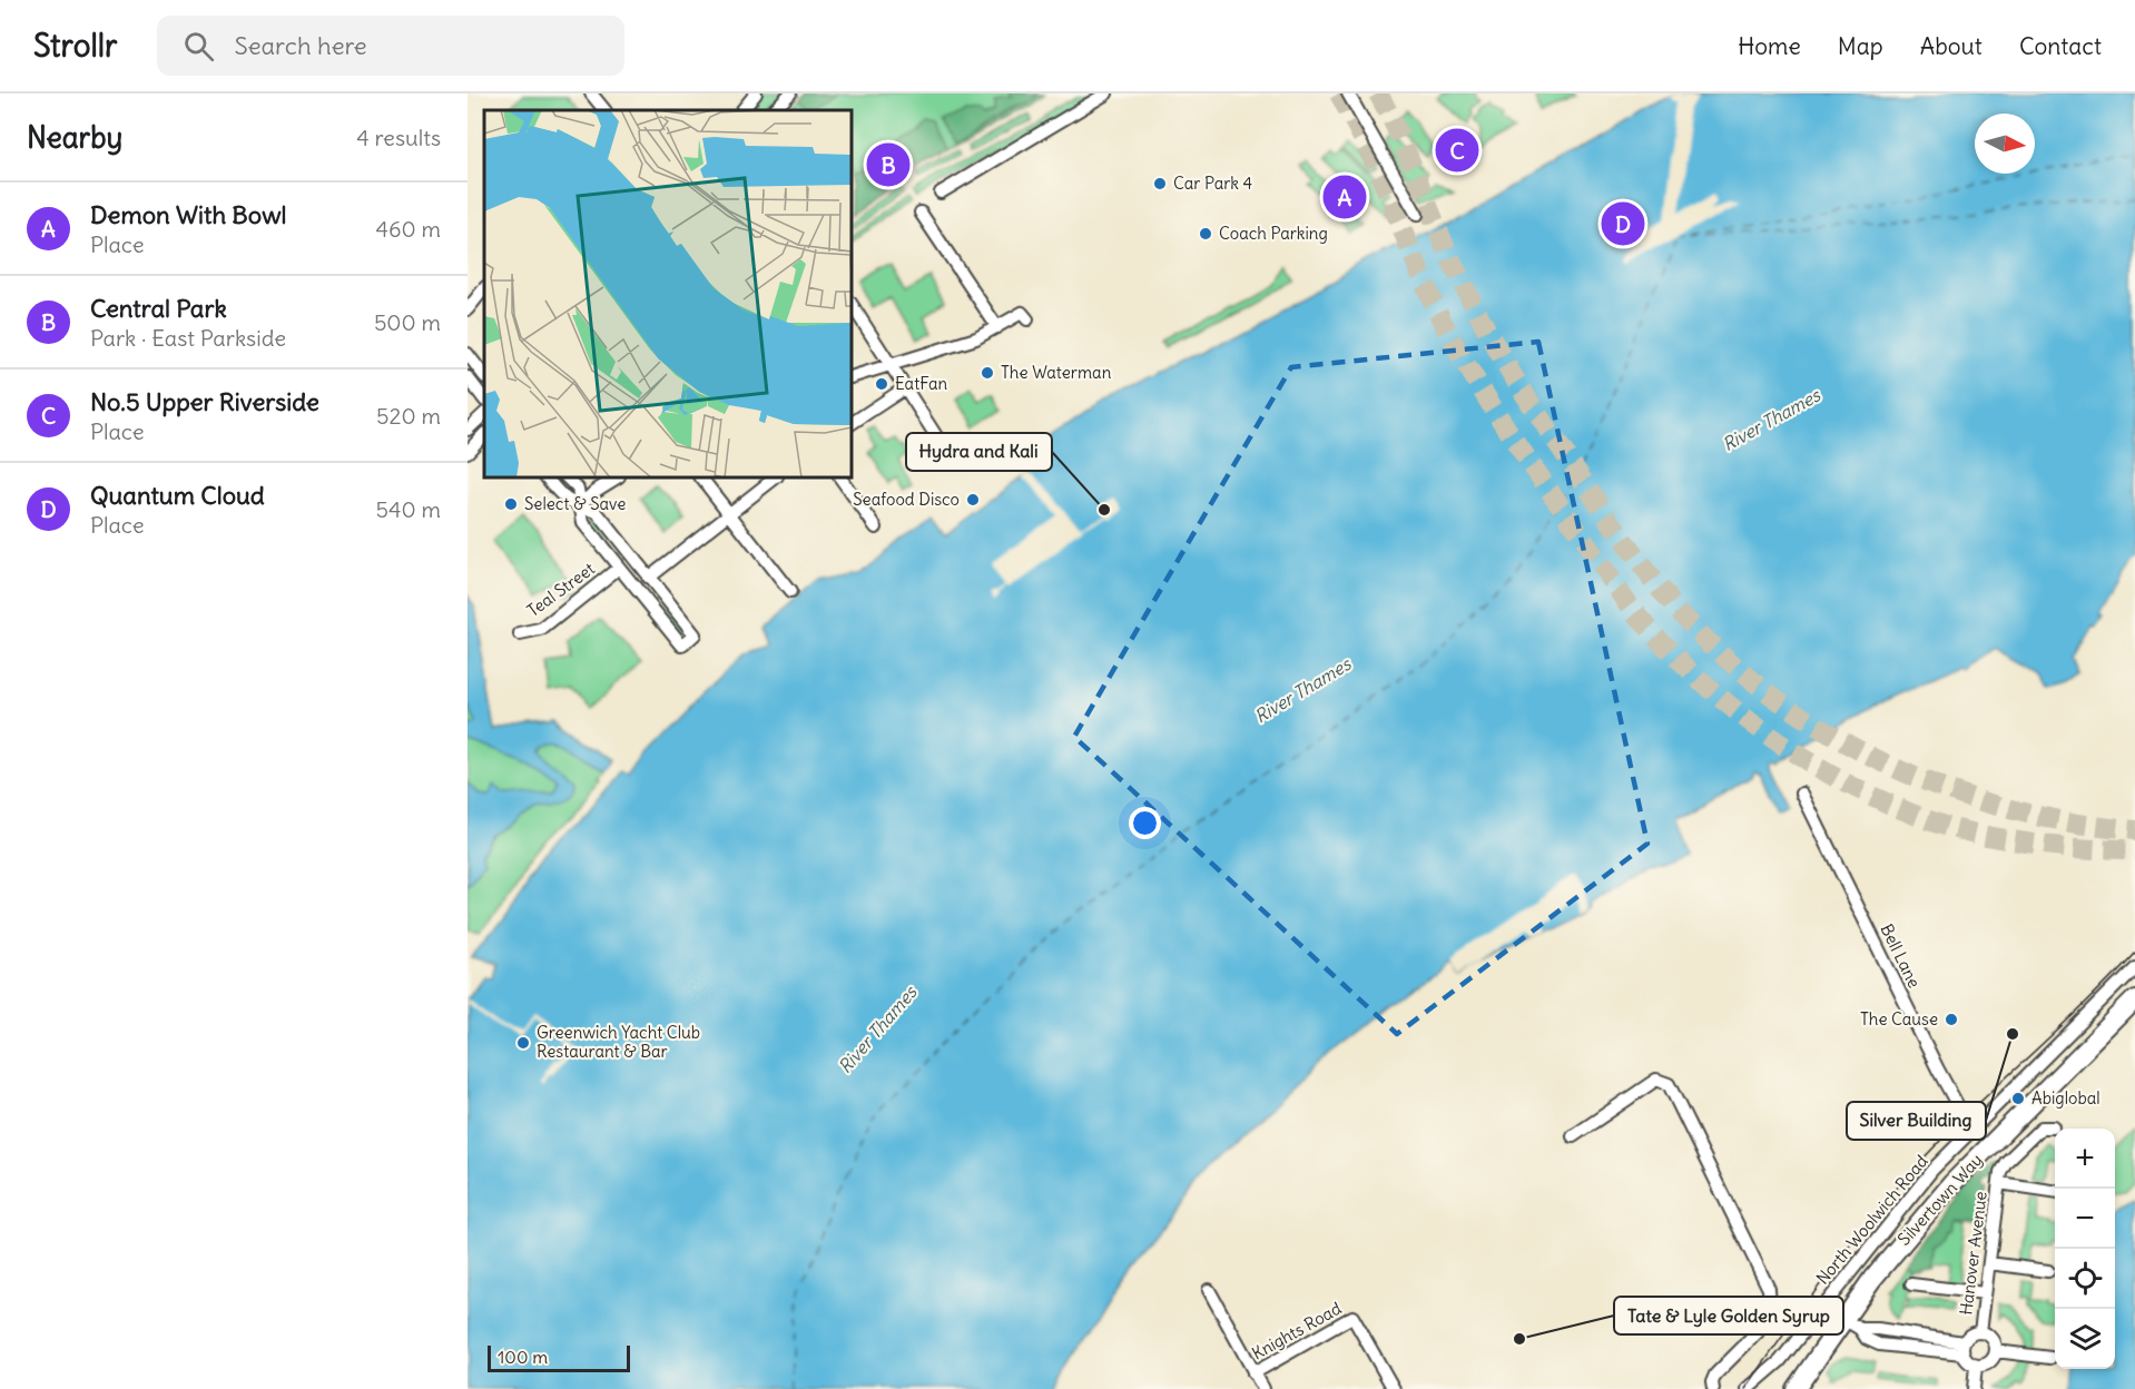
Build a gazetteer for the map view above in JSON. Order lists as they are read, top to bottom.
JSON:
{
  "streets": {
    "main road": ["Silvertown Way"],
    "street": [
      "Teal Street",
      "Bell Lane",
      "North Woolwich Road",
      "Hanover Avenue",
      "Knights Road"
    ]
  },
  "crossings": [
    ["Bell Lane", "North Woolwich Road"]
  ],
  "water": ["River Thames"],
  "places": [
    "Car Park 4",
    "Coach Parking",
    "The Waterman",
    "EatFan",
    "Seafood Disco",
    "Select & Save",
    "Hydra and Kali",
    "The Cause",
    "Silver Building",
    "Greenwich Yacht Club Restaurant & Bar",
    "Abiglobal",
    "Tate & Lyle Golden Syrup"
  ],
  "scale_bar": "100 m",
  "north": "right",
  "page": {
    "header": "Strollr",
    "search": "Search here",
    "nav": [
      "Home",
      "Map",
      "About",
      "Contact"
    ],
    "heading": ["Nearby", "4 results"],
    "pins": [
      "C",
      "B",
      "A",
      "D"
    ],
    "list": [
      {
        "mark": "A",
        "name": "Demon With Bowl",
        "note": "Place",
        "value": "460 m"
      },
      {
        "mark": "B",
        "name": "Central Park",
        "note": "Park · East Parkside",
        "value": "500 m"
      },
      {
        "mark": "C",
        "name": "No.5 Upper Riverside",
        "note": "Place",
        "value": "520 m"
      },
      {
        "mark": "D",
        "name": "Quantum Cloud",
        "note": "Place",
        "value": "540 m"
      }
    ],
    "map_buttons": ["+", "−"],
    "scale": "100 m"
  }
}
